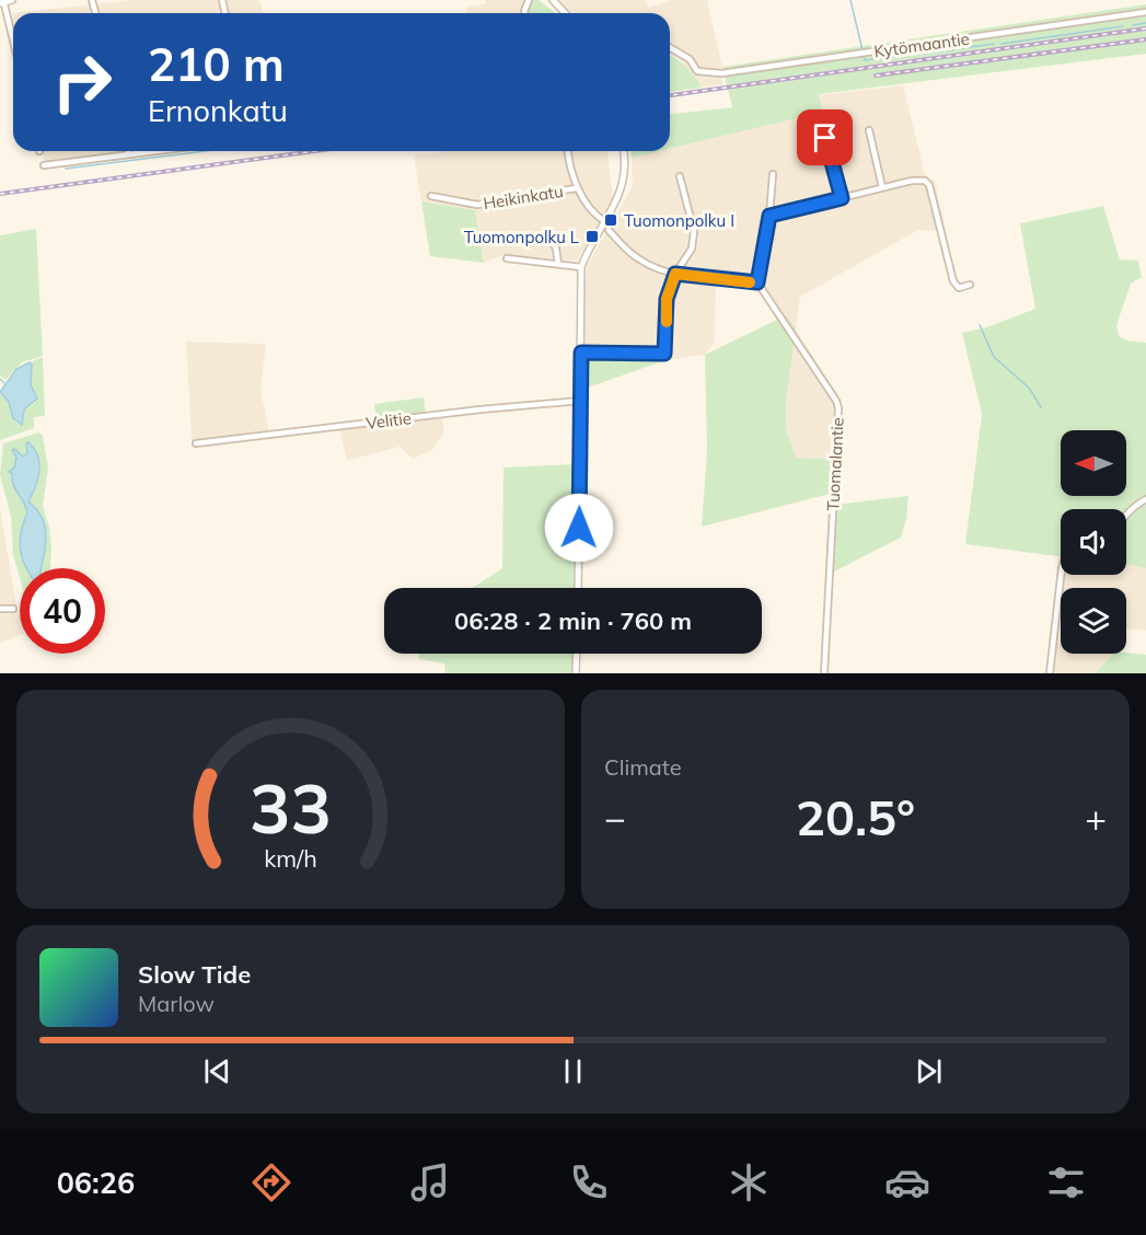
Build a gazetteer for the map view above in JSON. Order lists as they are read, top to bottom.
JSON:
{
  "streets": {
    "street": [
      "Kytömaantie",
      "Heikinkatu",
      "Velitie",
      "Tuomalantie"
    ]
  },
  "places": {
    "transit": ["Tuomonpolku I", "Tuomonpolku L"]
  },
  "north": "left",
  "page": {
    "turn": ["210 m", "Ernonkatu"],
    "limit": "40",
    "trip": "06:28 · 2 min · 760 m",
    "tile": "Climate",
    "heat": ["−", "20.5°", "+"],
    "song": ["Slow Tide", "Marlow"],
    "tabs": "06:26",
    "gauge": ["33", "km/h"]
  }
}
